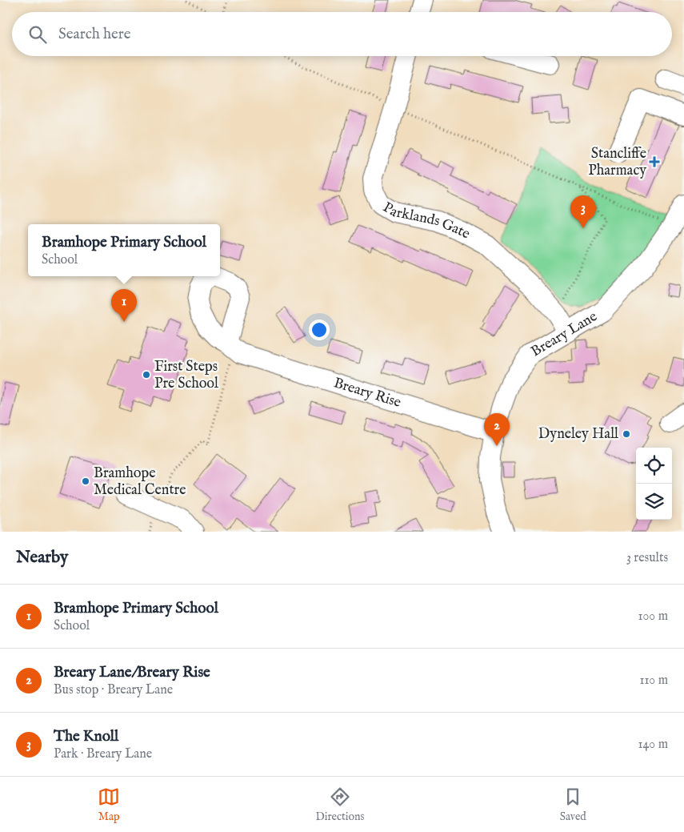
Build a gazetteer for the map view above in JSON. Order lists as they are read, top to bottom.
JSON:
{
  "streets": {
    "street": ["Parklands Gate", "Breary Lane", "Breary Rise"]
  },
  "crossings": [
    ["Parklands Gate", "Breary Lane"],
    ["Breary Lane", "Breary Rise"]
  ],
  "places": {
    "health": ["Stancliffe Pharmacy"],
    "other": ["First Steps Pre School", "Dyneley Hall", "Bramhope Medical Centre"]
  },
  "page": {
    "search": "Search here",
    "pins": ["3", "1", "2"],
    "popup": ["Bramhope Primary School", "School"],
    "heading": ["Nearby", "3 results"],
    "list": [
      {
        "mark": "1",
        "name": "Bramhope Primary School",
        "note": "School",
        "value": "100 m"
      },
      {
        "mark": "2",
        "name": "Breary Lane/Breary Rise",
        "note": "Bus stop · Breary Lane",
        "value": "110 m"
      },
      {
        "mark": "3",
        "name": "The Knoll",
        "note": "Park · Breary Lane",
        "value": "140 m"
      }
    ],
    "nav": ["Map", "Directions", "Saved"]
  }
}
